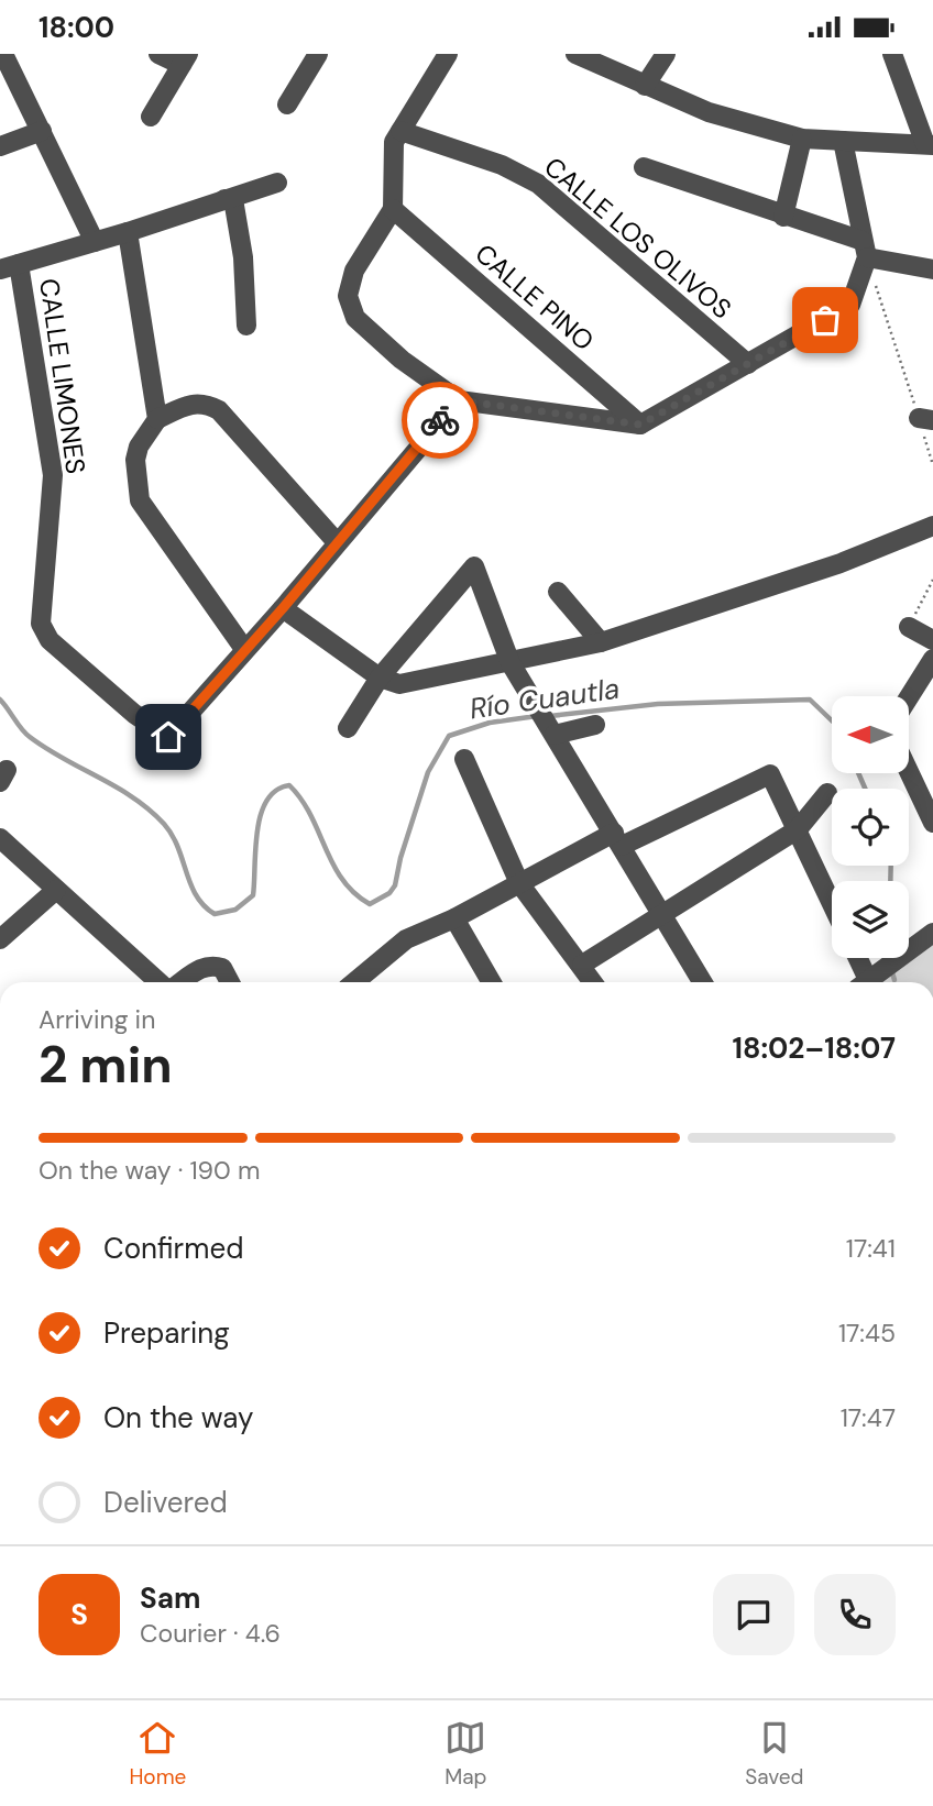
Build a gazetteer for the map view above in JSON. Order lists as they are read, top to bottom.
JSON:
{
  "streets": {
    "street": ["CALLE LOS OLIVOS", "CALLE PINO", "CALLE LIMONES"]
  },
  "water": ["Río Cuautla"],
  "north": "left",
  "page": {
    "status": "18:00",
    "heading": ["2 min", "Arriving in", "18:02–18:07"],
    "panel": ["Sam", "Courier · 4.6"],
    "bar": "On the way · 190 m",
    "list": [
      ["Confirmed", "17:41"],
      ["Preparing", "17:45"],
      ["On the way", "17:47"],
      "Delivered"
    ],
    "round": "S",
    "tabs": ["Home", "Map", "Saved"]
  }
}
